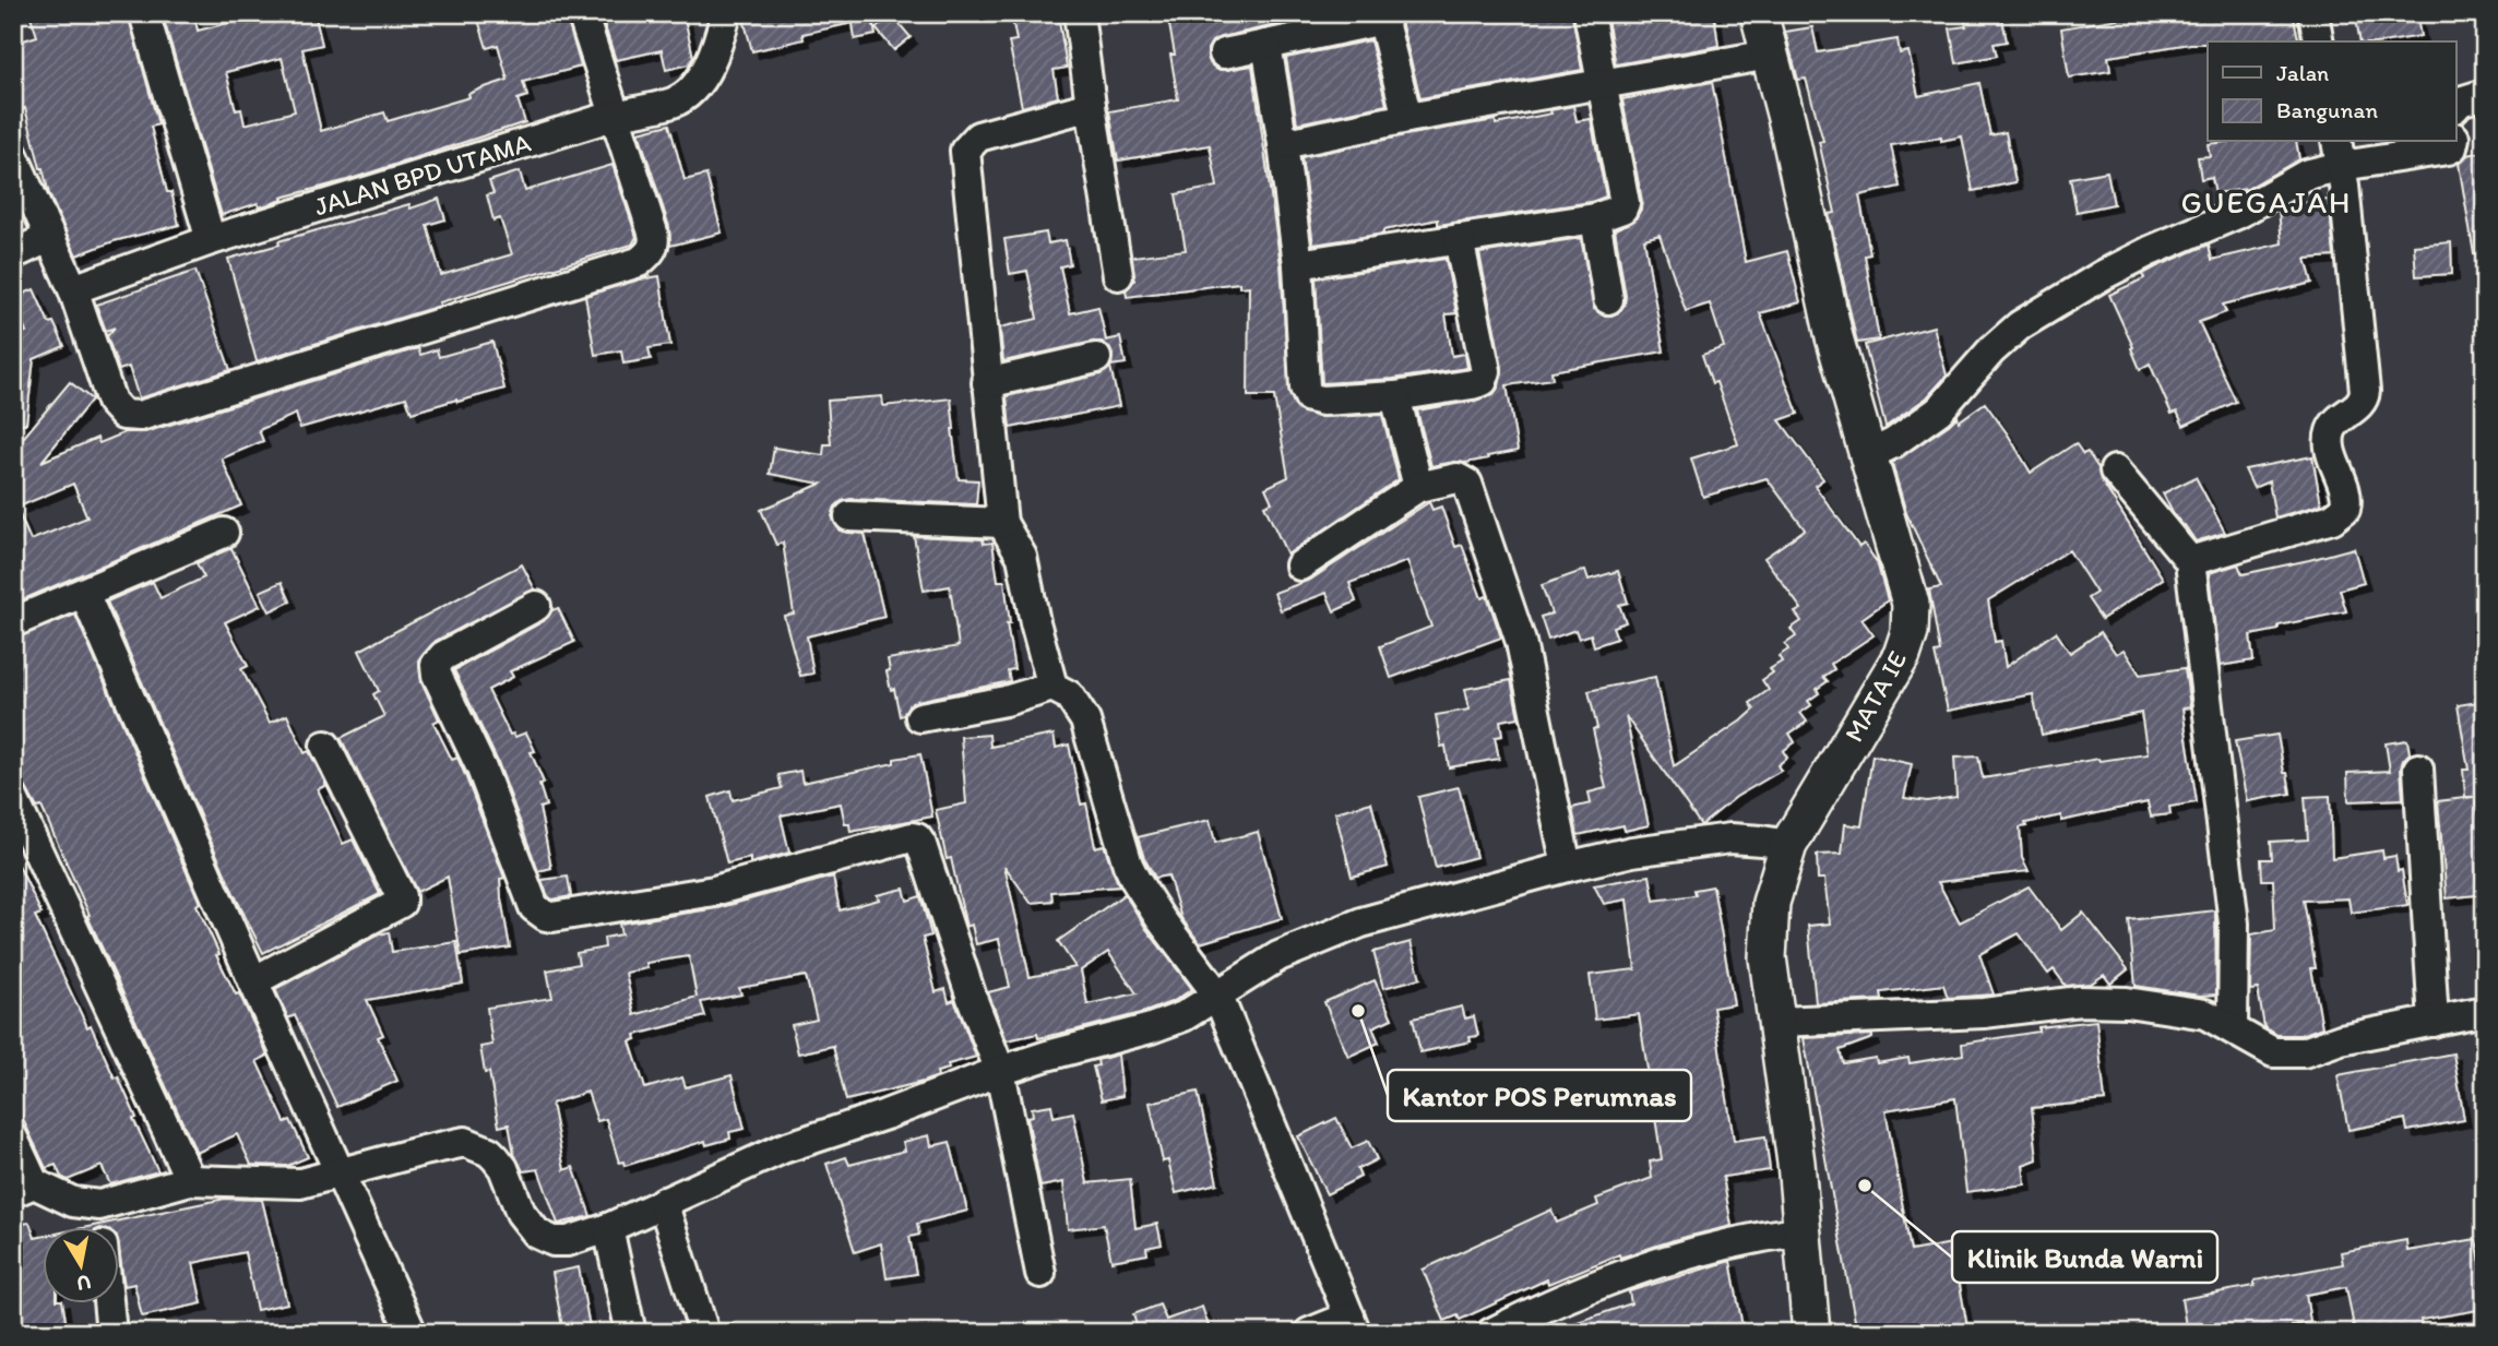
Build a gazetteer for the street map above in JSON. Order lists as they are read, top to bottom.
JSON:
{
  "streets": {
    "street": ["JALAN BPD UTAMA", "MATA IE"]
  },
  "districts": ["GUEGAJAH"],
  "places": ["Kantor POS Perumnas", "Klinik Bunda Warni"],
  "legend": ["Jalan", "Bangunan"],
  "north": "bottom"
}
